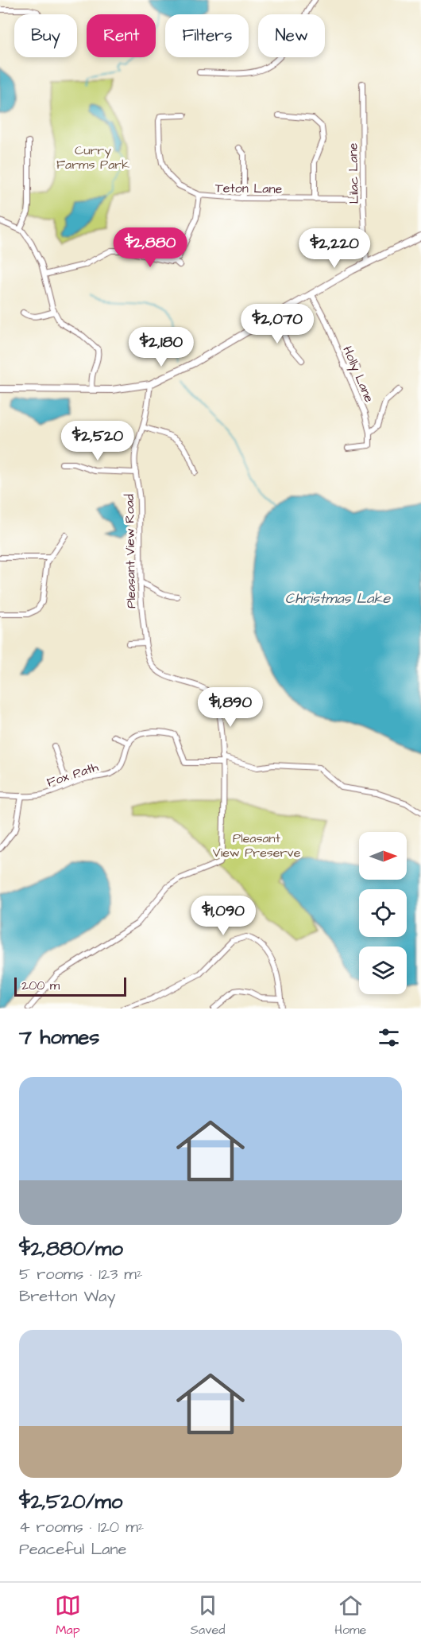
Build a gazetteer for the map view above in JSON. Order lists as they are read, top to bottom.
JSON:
{
  "streets": {
    "street": [
      "Lilac Lane",
      "Teton Lane",
      "Holly Lane",
      "Pleasant View Road",
      "Fox Path"
    ]
  },
  "crossings": [
    ["Lilac Lane", "Teton Lane"]
  ],
  "water": ["Christmas Lake"],
  "parks": ["Curry Farms Park", "Pleasant View Preserve"],
  "scale_bar": "200 m",
  "north": "right",
  "page": {
    "chip": [
      "Buy",
      "Rent",
      "Filters",
      "New"
    ],
    "price": [
      "$2,880",
      "$2,220",
      "$2,070",
      "$2,180",
      "$2,520",
      "$1,890",
      "$1,090"
    ],
    "scale": "200 m",
    "heading": "7 homes",
    "list": [
      {
        "name": "$2,880/mo",
        "note": "5 rooms · 123 m² · Bretton Way"
      },
      {
        "name": "$2,520/mo",
        "note": "4 rooms · 120 m² · Peaceful Lane"
      }
    ],
    "tabs": ["Map", "Saved", "Home"]
  }
}
